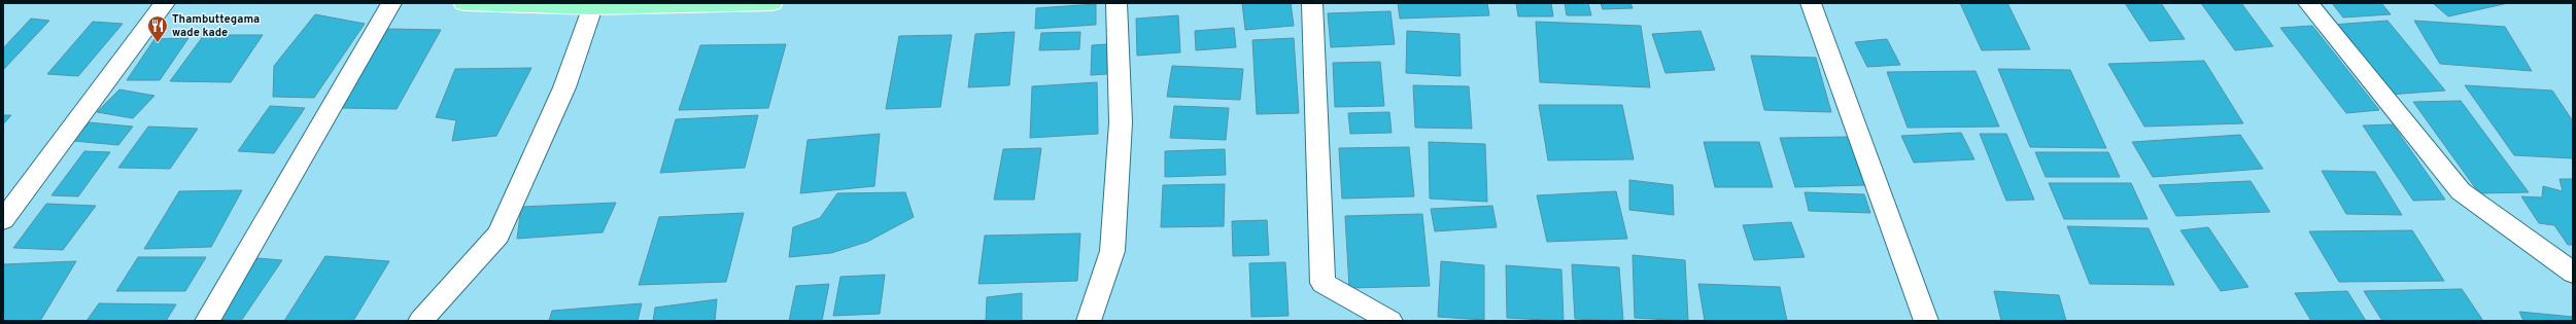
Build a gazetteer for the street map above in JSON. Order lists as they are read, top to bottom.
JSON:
{
  "places": {
    "restaurant": ["Thambuttegama wade kade"]
  }
}
